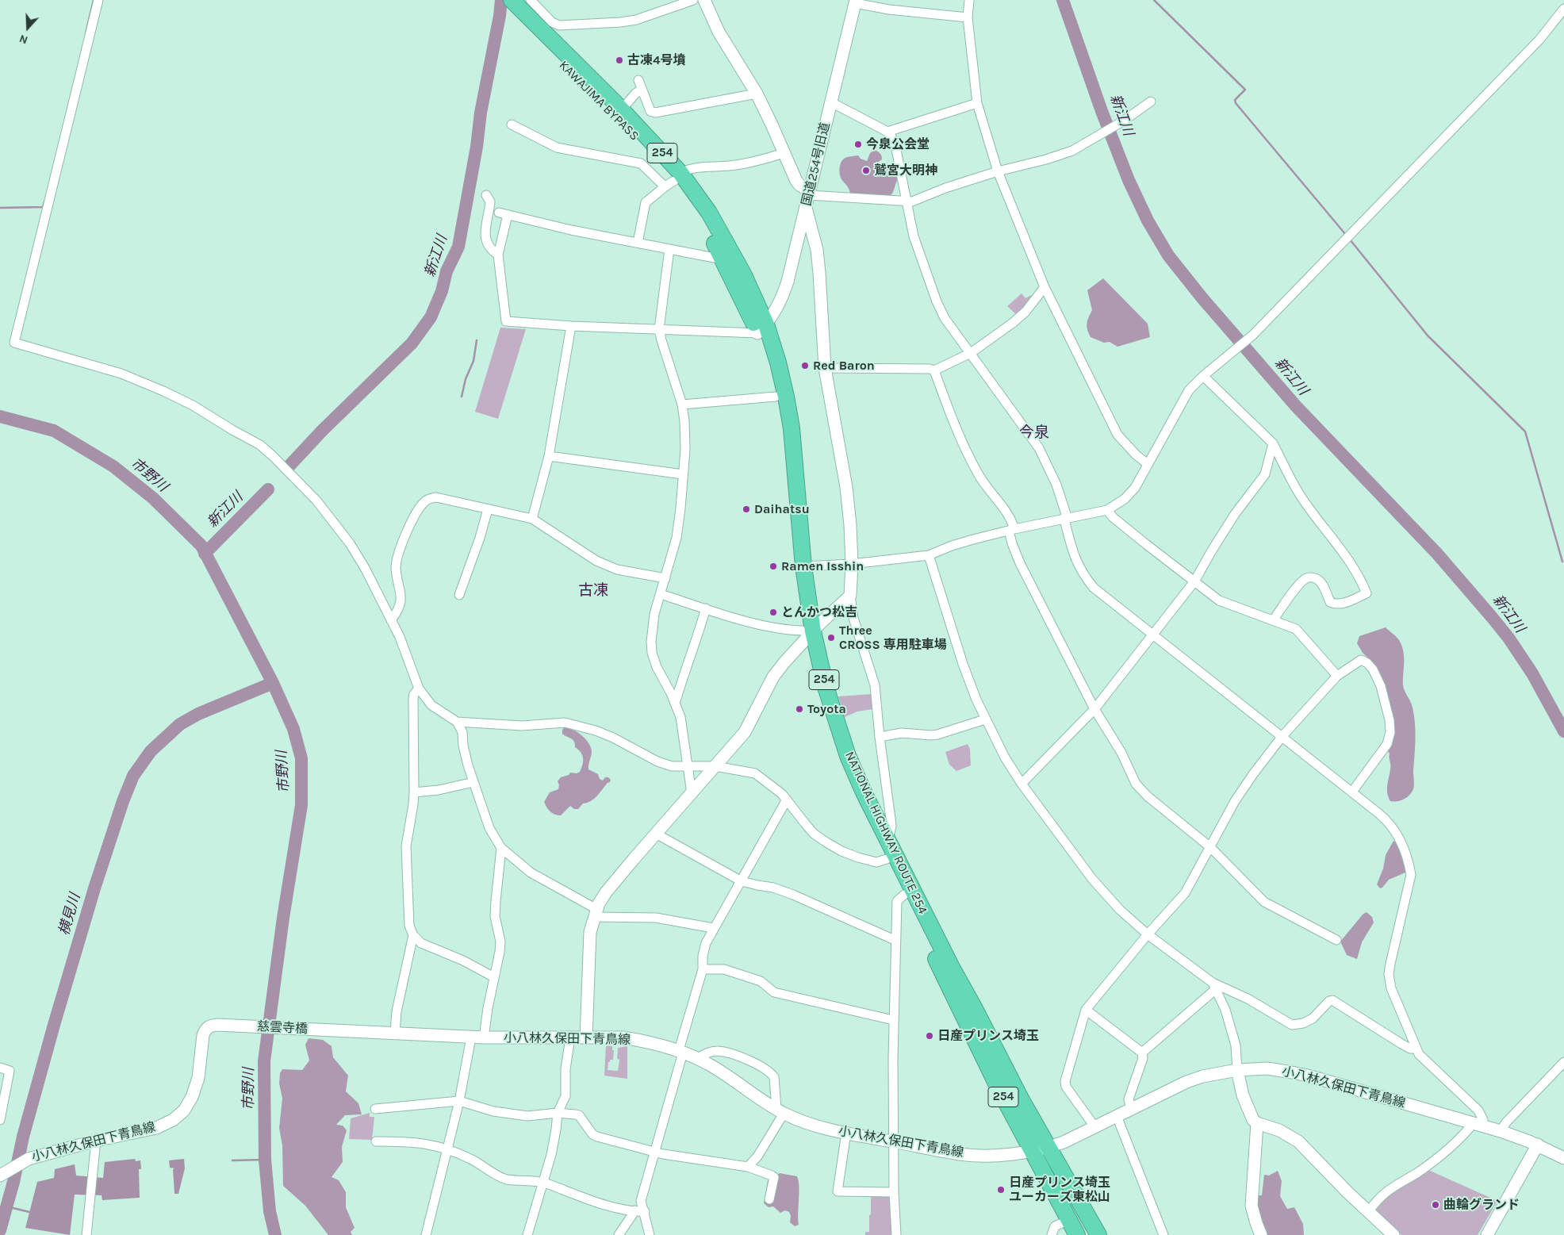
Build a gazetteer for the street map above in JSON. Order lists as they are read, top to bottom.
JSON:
{
  "streets": {
    "highway": ["KAWAJIMA BYPASS", "254", "NATIONAL HIGHWAY ROUTE 254"],
    "street": ["国道254号旧道", "慈雲寺橋", "小八林久保田下青鳥線"]
  },
  "crossings": [
    ["KAWAJIMA BYPASS", "国道254号旧道"],
    ["KAWAJIMA BYPASS", "NATIONAL HIGHWAY ROUTE 254"],
    ["国道254号旧道", "NATIONAL HIGHWAY ROUTE 254"],
    ["NATIONAL HIGHWAY ROUTE 254", "小八林久保田下青鳥線"],
    ["慈雲寺橋", "小八林久保田下青鳥線"]
  ],
  "districts": ["今泉", "古凍"],
  "water": ["新江川", "市野川", "横見川"],
  "places": [
    "古凍4号墳",
    "今泉公会堂",
    "鷲宮大明神",
    "Red Baron",
    "Daihatsu",
    "Ramen Isshin",
    "とんかつ松吉",
    "Three CROSS 専用駐車場",
    "Toyota",
    "日産プリンス埼玉",
    "日産プリンス埼玉 ユーカーズ東松山",
    "曲輪グランド"
  ],
  "north": "bottom"
}
